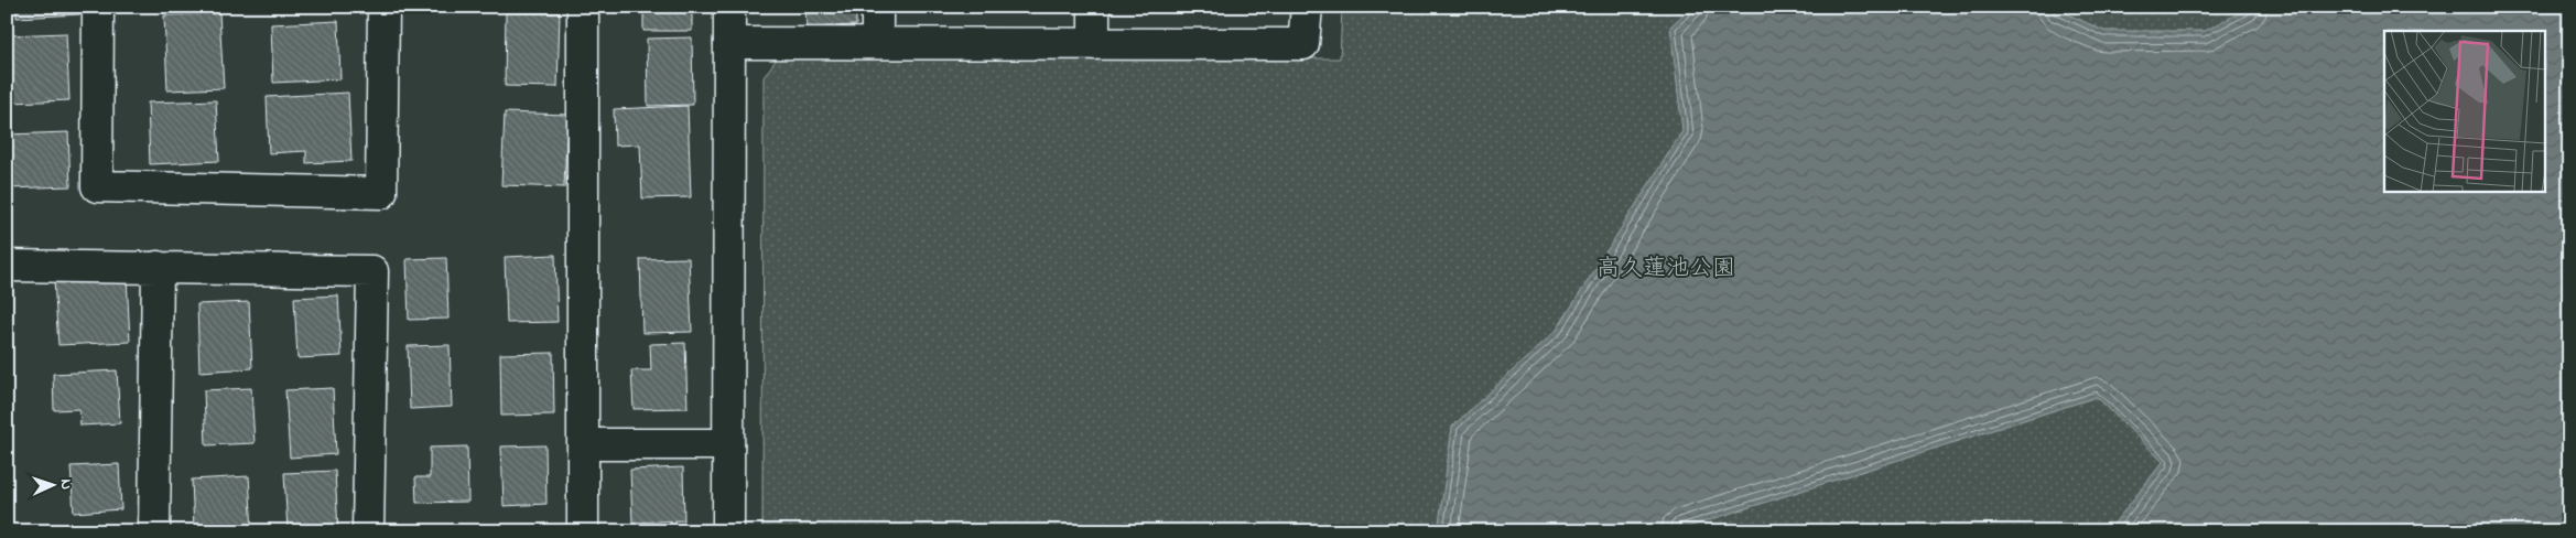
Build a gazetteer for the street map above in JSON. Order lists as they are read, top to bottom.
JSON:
{
  "parks": ["高久蓮池公園"],
  "north": "right"
}
